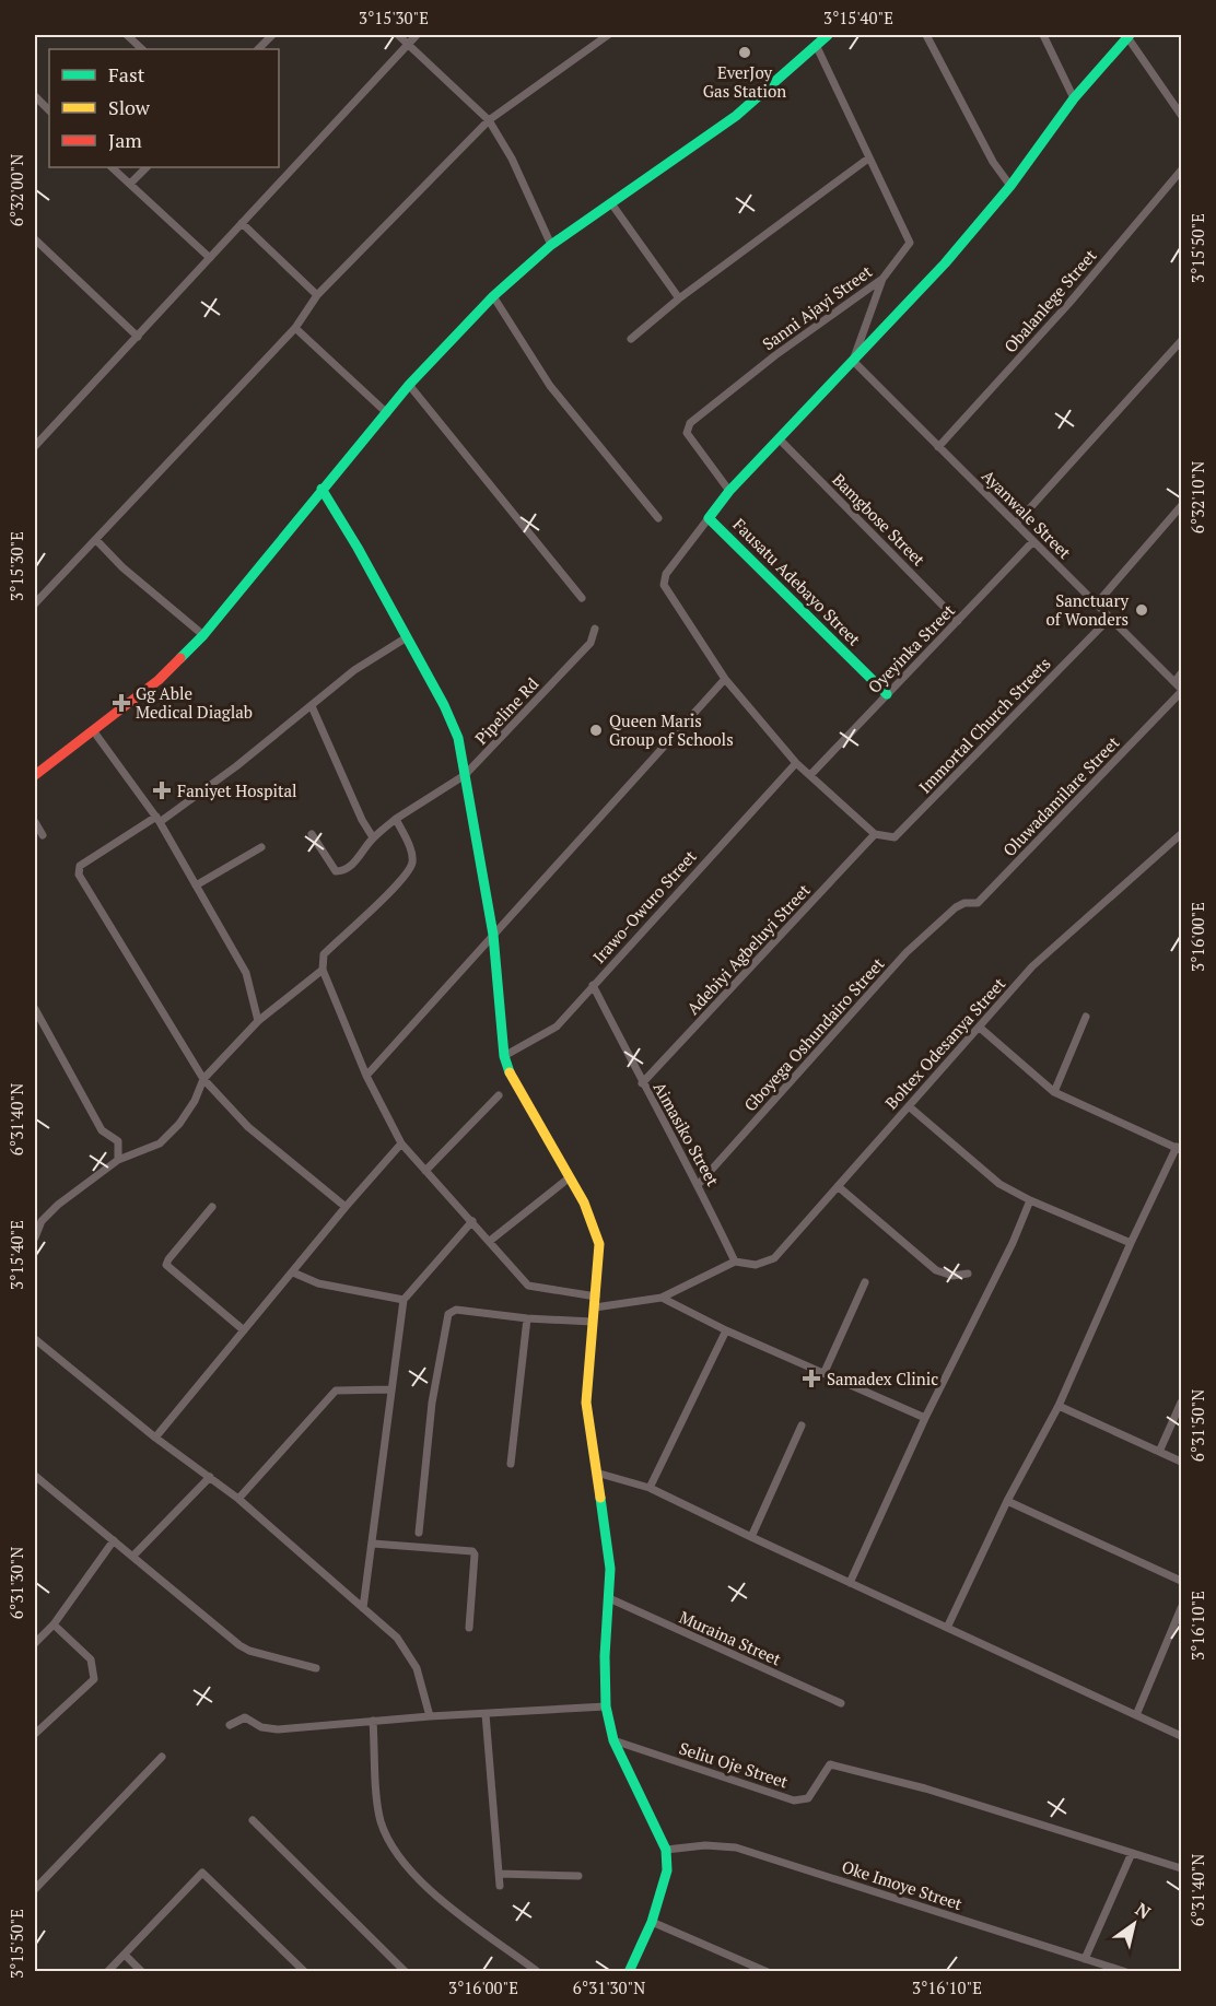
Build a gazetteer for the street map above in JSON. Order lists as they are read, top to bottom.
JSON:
{
  "streets": {
    "street": [
      "Obalanlege Street",
      "Sanni Ajayi Street",
      "Ayanwale Street",
      "Bamgbose Street",
      "Fausatu Adebayo Street",
      "Oyeyinka Street",
      "Pipeline Rd",
      "Immortal Church Streets",
      "Oluwadamilare Street",
      "Irawo-Owuro Street",
      "Adebiyi Agbeluyi Street",
      "Gboyega Oshundairo Street",
      "Boltex Odesanya Street",
      "Aimasiko Street",
      "Muraina Street",
      "Seliu Oje Street",
      "Oke Imoye Street"
    ]
  },
  "crossings": [
    ["Obalanlege Street", "Ayanwale Street"],
    ["Sanni Ajayi Street", "Fausatu Adebayo Street"],
    ["Ayanwale Street", "Fausatu Adebayo Street"],
    ["Ayanwale Street", "Oyeyinka Street"],
    ["Ayanwale Street", "Immortal Church Streets"],
    ["Ayanwale Street", "Oluwadamilare Street"],
    ["Bamgbose Street", "Fausatu Adebayo Street"],
    ["Bamgbose Street", "Oyeyinka Street"],
    ["Fausatu Adebayo Street", "Oyeyinka Street"],
    ["Immortal Church Streets", "Adebiyi Agbeluyi Street"],
    ["Oluwadamilare Street", "Gboyega Oshundairo Street"],
    ["Irawo-Owuro Street", "Aimasiko Street"],
    ["Adebiyi Agbeluyi Street", "Aimasiko Street"],
    ["Gboyega Oshundairo Street", "Aimasiko Street"],
    ["Boltex Odesanya Street", "Aimasiko Street"]
  ],
  "places": {
    "other": ["EverJoy Gas Station", "Sanctuary of Wonders", "Queen Maris Group of Schools"],
    "health": ["Gg Able Medical Diaglab", "Faniyet Hospital", "Samadex Clinic"]
  },
  "legend": ["Fast", "Slow", "Jam"],
  "north": "top right",
  "coordinates": [
    "3°15'30\"E",
    "3°15'40\"E",
    "6°32'00\"N",
    "3°15'50\"E",
    "6°32'10\"N",
    "3°16'00\"E",
    "6°31'40\"N",
    "6°31'50\"N",
    "6°31'30\"N",
    "3°16'10\"E"
  ]
}
